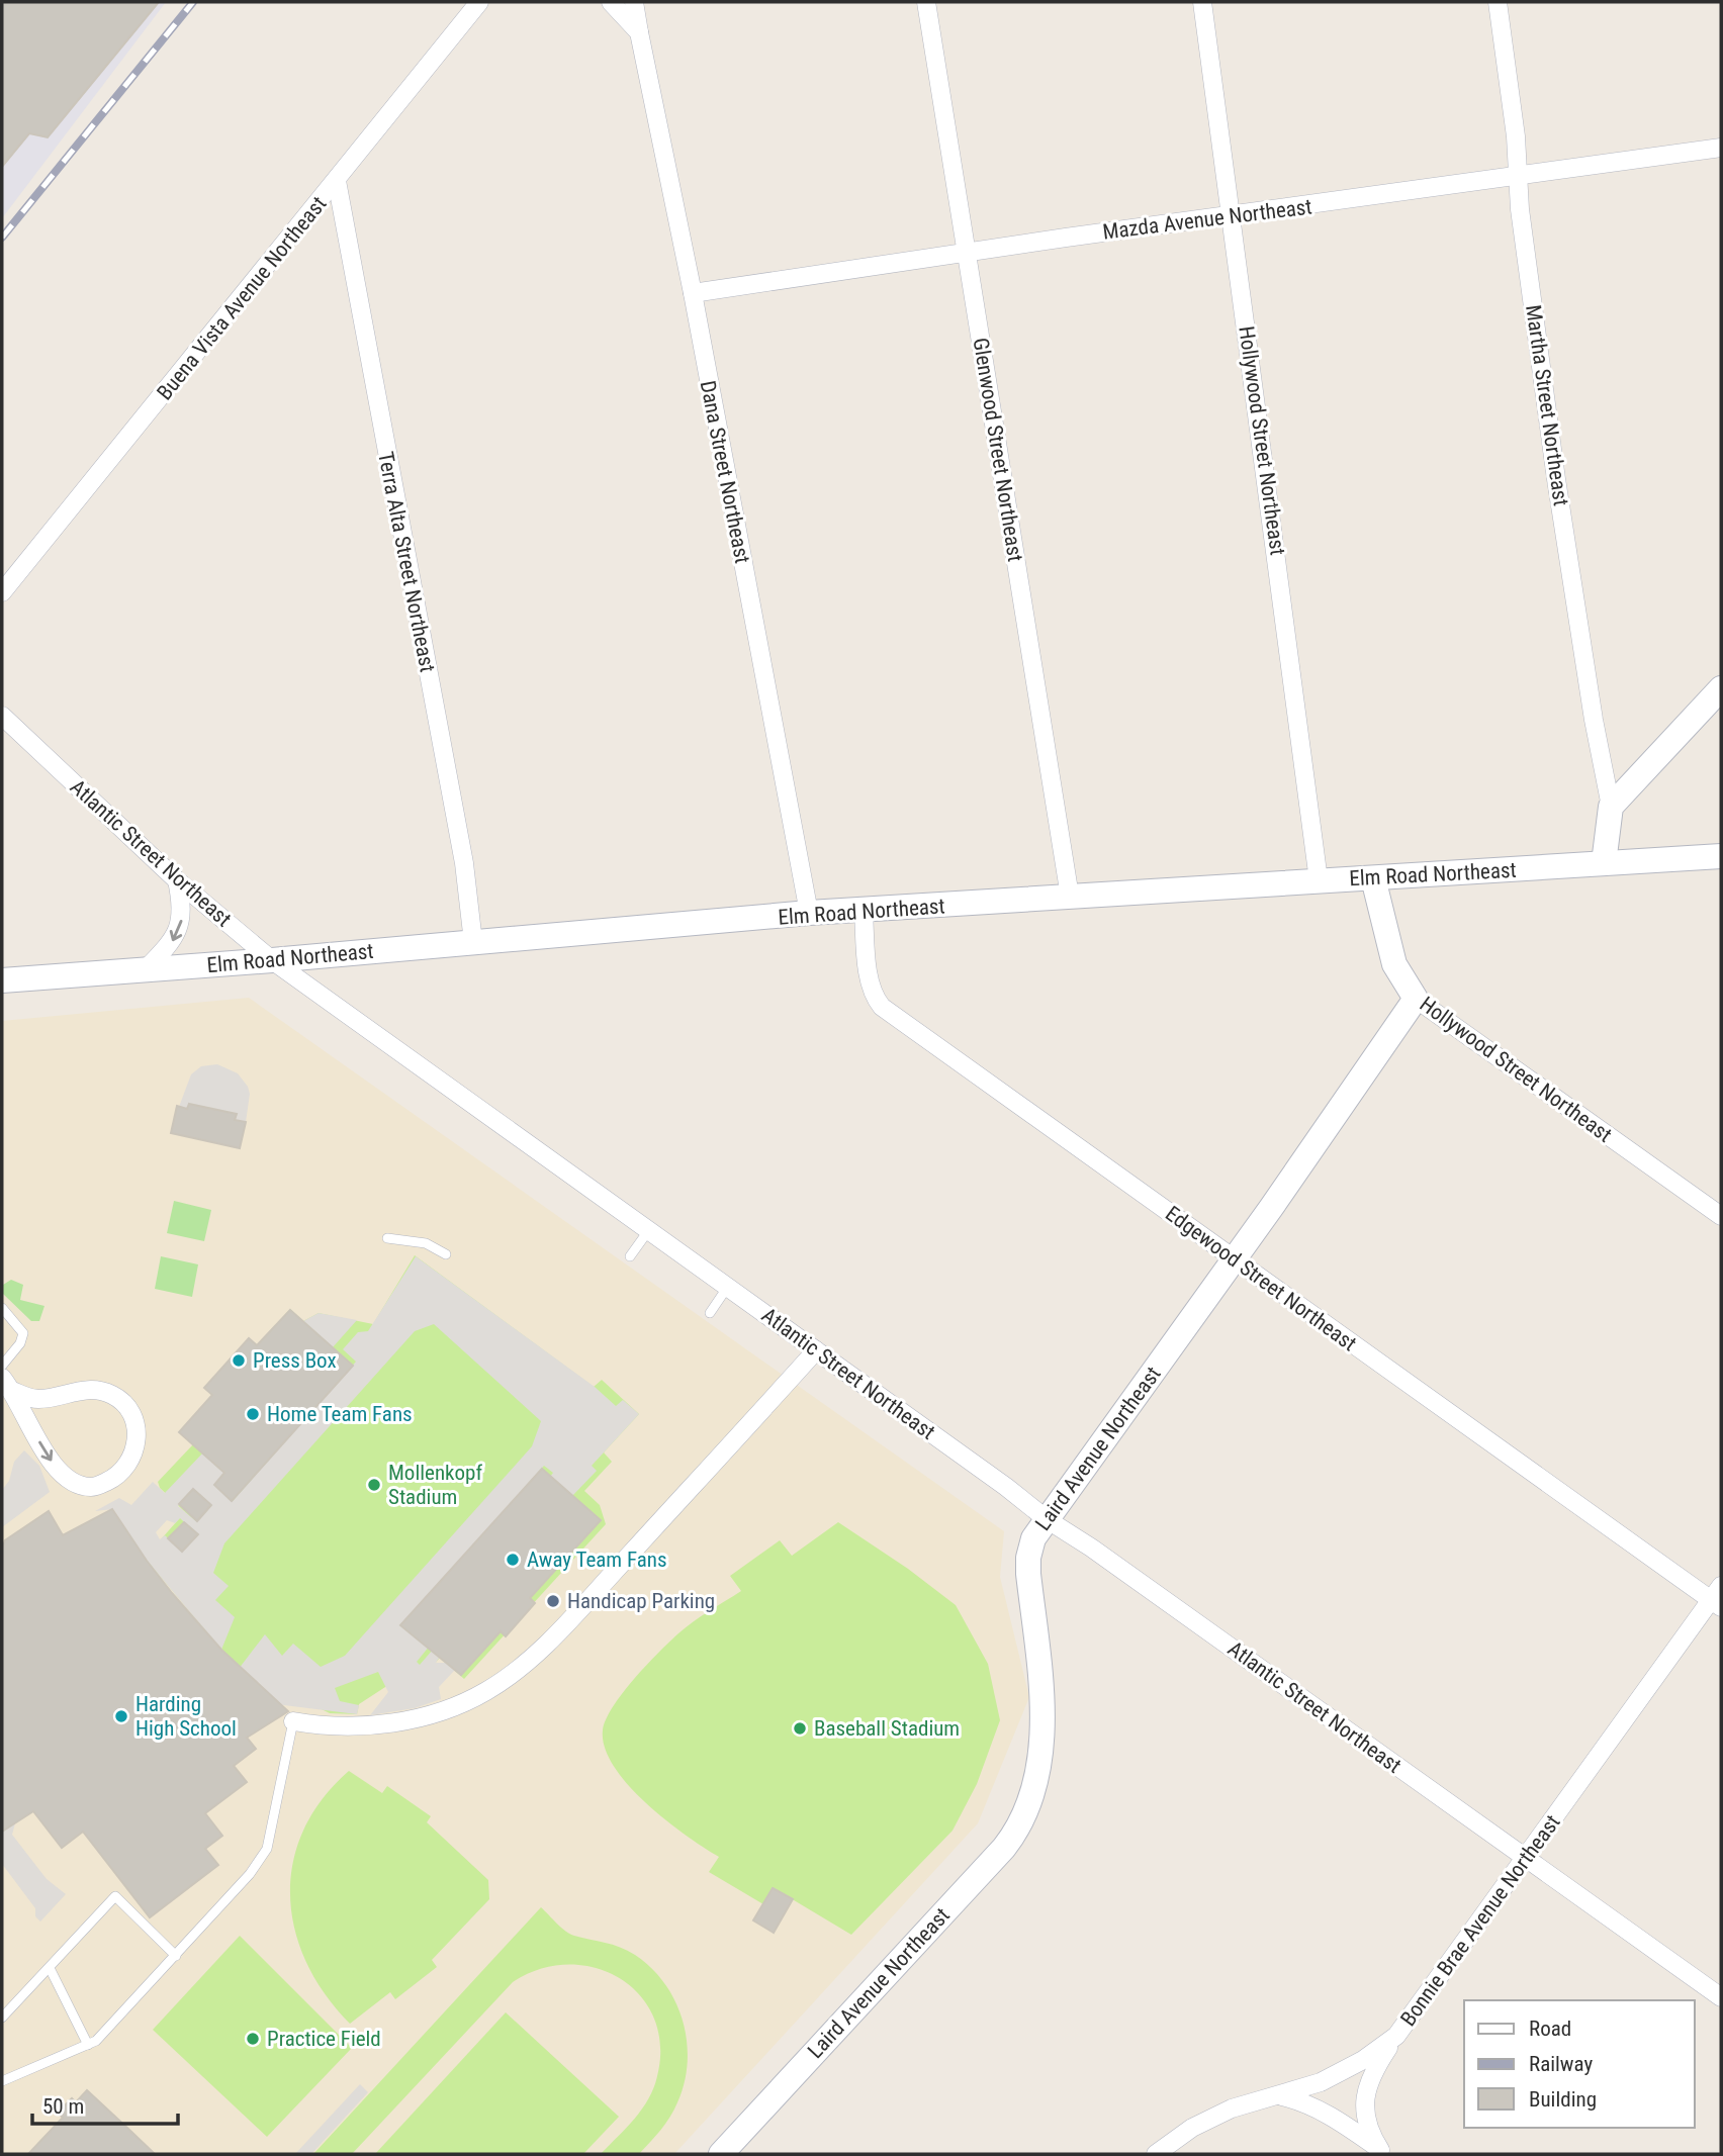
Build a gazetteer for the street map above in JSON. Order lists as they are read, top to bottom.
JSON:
{
  "streets": {
    "street": [
      "Mazda Avenue Northeast",
      "Buena Vista Avenue Northeast",
      "Martha Street Northeast",
      "Hollywood Street Northeast",
      "Glenwood Street Northeast",
      "Dana Street Northeast",
      "Terra Alta Street Northeast",
      "Atlantic Street Northeast",
      "Elm Road Northeast",
      "Edgewood Street Northeast",
      "Laird Avenue Northeast",
      "Bonnie Brae Avenue Northeast"
    ]
  },
  "crossings": [
    ["Mazda Avenue Northeast", "Martha Street Northeast"],
    ["Mazda Avenue Northeast", "Hollywood Street Northeast"],
    ["Mazda Avenue Northeast", "Glenwood Street Northeast"],
    ["Mazda Avenue Northeast", "Dana Street Northeast"],
    ["Buena Vista Avenue Northeast", "Terra Alta Street Northeast"],
    ["Hollywood Street Northeast", "Elm Road Northeast"],
    ["Hollywood Street Northeast", "Laird Avenue Northeast"],
    ["Glenwood Street Northeast", "Elm Road Northeast"],
    ["Dana Street Northeast", "Elm Road Northeast"],
    ["Terra Alta Street Northeast", "Elm Road Northeast"],
    ["Atlantic Street Northeast", "Elm Road Northeast"],
    ["Atlantic Street Northeast", "Laird Avenue Northeast"],
    ["Atlantic Street Northeast", "Bonnie Brae Avenue Northeast"],
    ["Elm Road Northeast", "Edgewood Street Northeast"],
    ["Edgewood Street Northeast", "Laird Avenue Northeast"],
    ["Edgewood Street Northeast", "Bonnie Brae Avenue Northeast"]
  ],
  "places": [
    "Press Box",
    "Home Team Fans",
    "Mollenkopf Stadium",
    "Away Team Fans",
    "Handicap Parking",
    "Harding High School",
    "Baseball Stadium",
    "Practice Field"
  ],
  "legend": ["Road", "Railway", "Building"],
  "scale_bar": "50 m"
}
